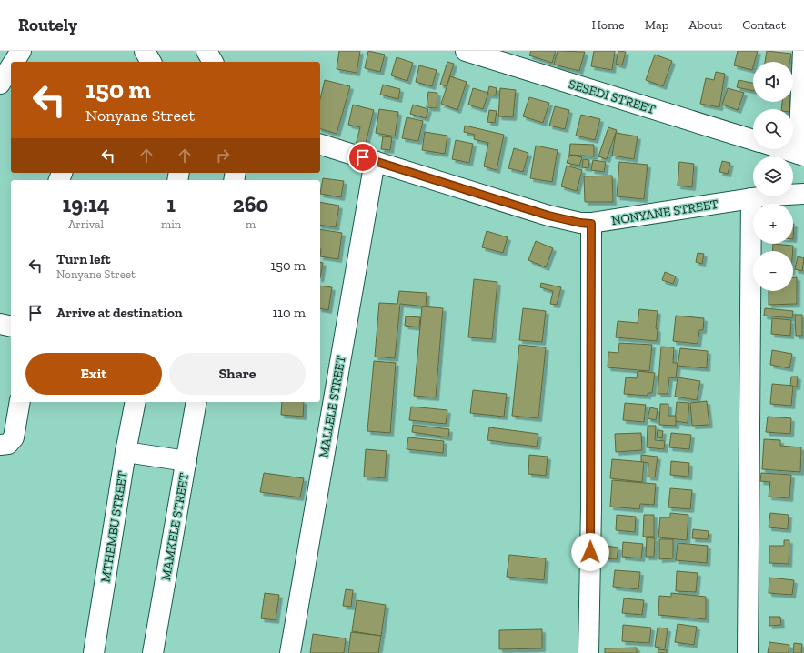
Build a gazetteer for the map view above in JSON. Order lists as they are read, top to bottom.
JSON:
{
  "streets": {
    "street": [
      "SESEDI STREET",
      "NONYANE STREET",
      "MALLELE STREET",
      "MTHEMBU STREET",
      "MAMKELE STREET"
    ]
  },
  "crossings": [
    ["NONYANE STREET", "MALLELE STREET"]
  ],
  "page": {
    "header": "Routely",
    "nav": [
      "Home",
      "Map",
      "About",
      "Contact"
    ],
    "map_buttons": ["+", "−"],
    "turn": ["150 m", "Nonyane Street"],
    "eta": [
      "19:14",
      "Arrival",
      "1",
      "min",
      "260",
      "m"
    ],
    "list": [
      {
        "name": "Turn left",
        "note": "Nonyane Street",
        "value": "150 m"
      },
      {
        "name": "Arrive at destination",
        "value": "110 m"
      }
    ],
    "buttons": ["Exit", "Share"]
  }
}
